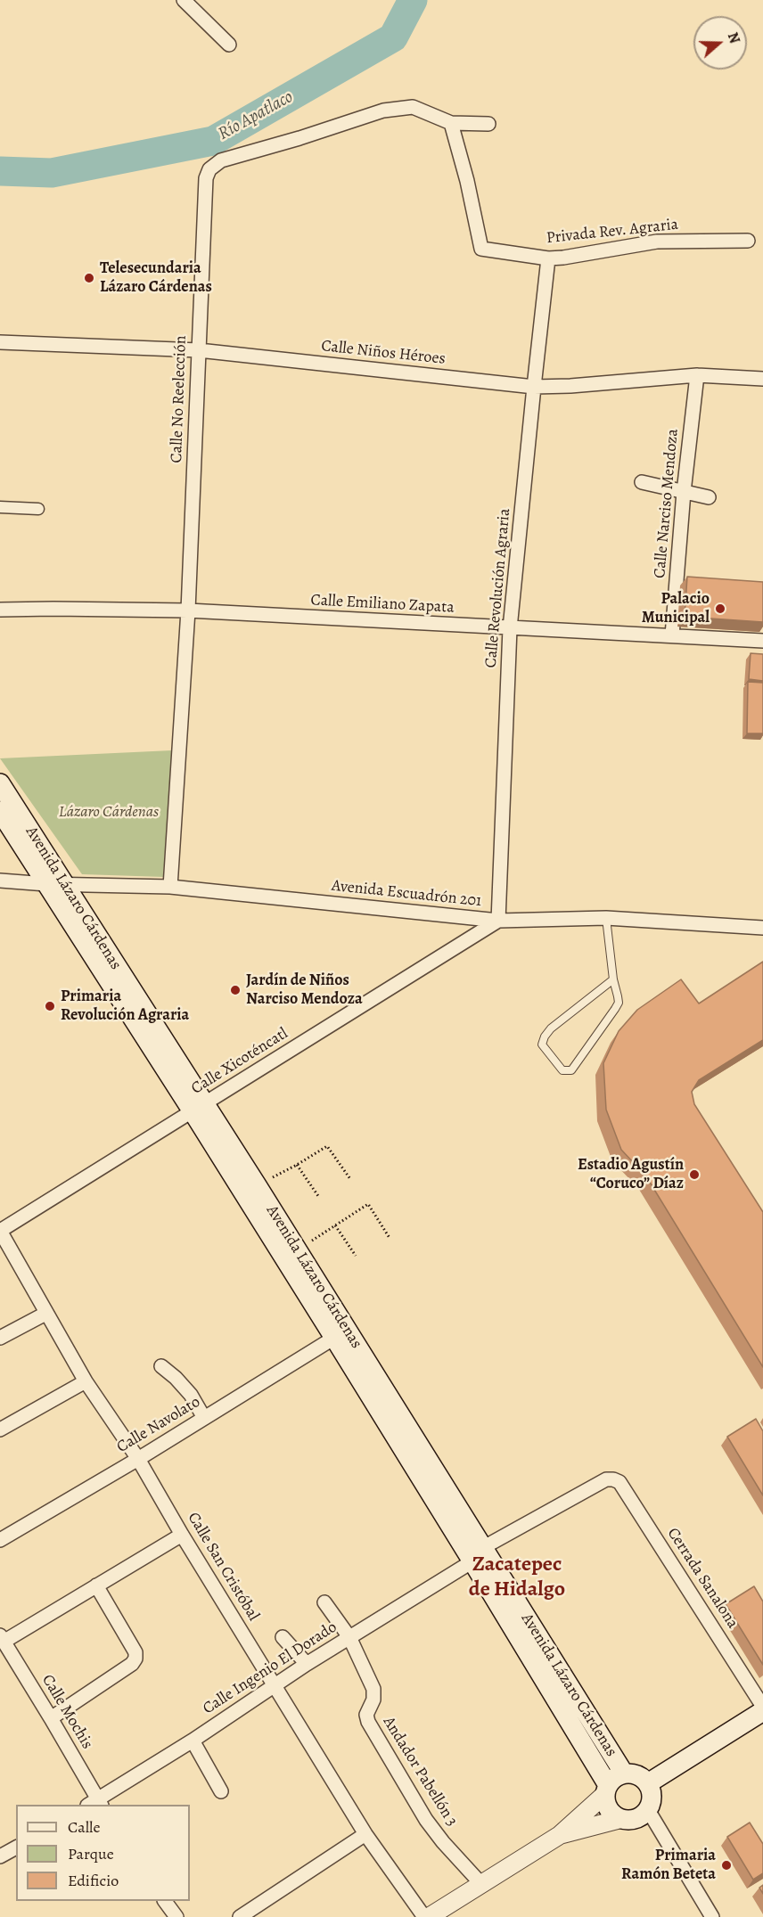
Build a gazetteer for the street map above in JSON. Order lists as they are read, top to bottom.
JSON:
{
  "streets": {
    "main road": ["Avenida Lázaro Cárdenas"],
    "street": [
      "Privada Rev. Agraria",
      "Calle Niños Héroes",
      "Calle No Reelección",
      "Calle Narciso Mendoza",
      "Calle Revolución Agraria",
      "Calle Emiliano Zapata",
      "Avenida Escuadrón 201",
      "Calle Xicoténcatl",
      "Calle Navolato",
      "Calle San Cristóbal",
      "Cerrada Sanalona",
      "Calle Ingenio El Dorado",
      "Calle Mochis",
      "Andador Pabellón 3"
    ]
  },
  "crossings": [
    ["Privada Rev. Agraria", "Calle No Reelección"],
    ["Privada Rev. Agraria", "Calle Revolución Agraria"],
    ["Calle Niños Héroes", "Calle No Reelección"],
    ["Calle Niños Héroes", "Calle Narciso Mendoza"],
    ["Calle Niños Héroes", "Calle Revolución Agraria"],
    ["Calle No Reelección", "Calle Emiliano Zapata"],
    ["Calle No Reelección", "Avenida Escuadrón 201"],
    ["Calle Narciso Mendoza", "Calle Emiliano Zapata"],
    ["Calle Revolución Agraria", "Calle Emiliano Zapata"],
    ["Calle Revolución Agraria", "Avenida Escuadrón 201"],
    ["Calle Revolución Agraria", "Calle Xicoténcatl"],
    ["Avenida Escuadrón 201", "Avenida Lázaro Cárdenas"],
    ["Avenida Escuadrón 201", "Calle Xicoténcatl"],
    ["Avenida Lázaro Cárdenas", "Calle Xicoténcatl"],
    ["Avenida Lázaro Cárdenas", "Calle Navolato"],
    ["Avenida Lázaro Cárdenas", "Calle Ingenio El Dorado"],
    ["Calle Xicoténcatl", "Calle San Cristóbal"],
    ["Calle Navolato", "Calle San Cristóbal"],
    ["Calle San Cristóbal", "Calle Ingenio El Dorado"],
    ["Cerrada Sanalona", "Calle Ingenio El Dorado"],
    ["Calle Ingenio El Dorado", "Calle Mochis"],
    ["Calle Ingenio El Dorado", "Andador Pabellón 3"]
  ],
  "districts": ["Zacatepec de Hidalgo"],
  "water": ["Río Apatlaco"],
  "parks": ["Lázaro Cárdenas"],
  "places": [
    "Telesecundaria Lázaro Cárdenas",
    "Palacio Municipal",
    "Jardín de Niños Narciso Mendoza",
    "Primaria Revolución Agraria",
    "Estadio Agustín “Coruco” Díaz",
    "Primaria Ramón Beteta"
  ],
  "legend": ["Calle", "Parque", "Edificio"],
  "north": "right"
}
